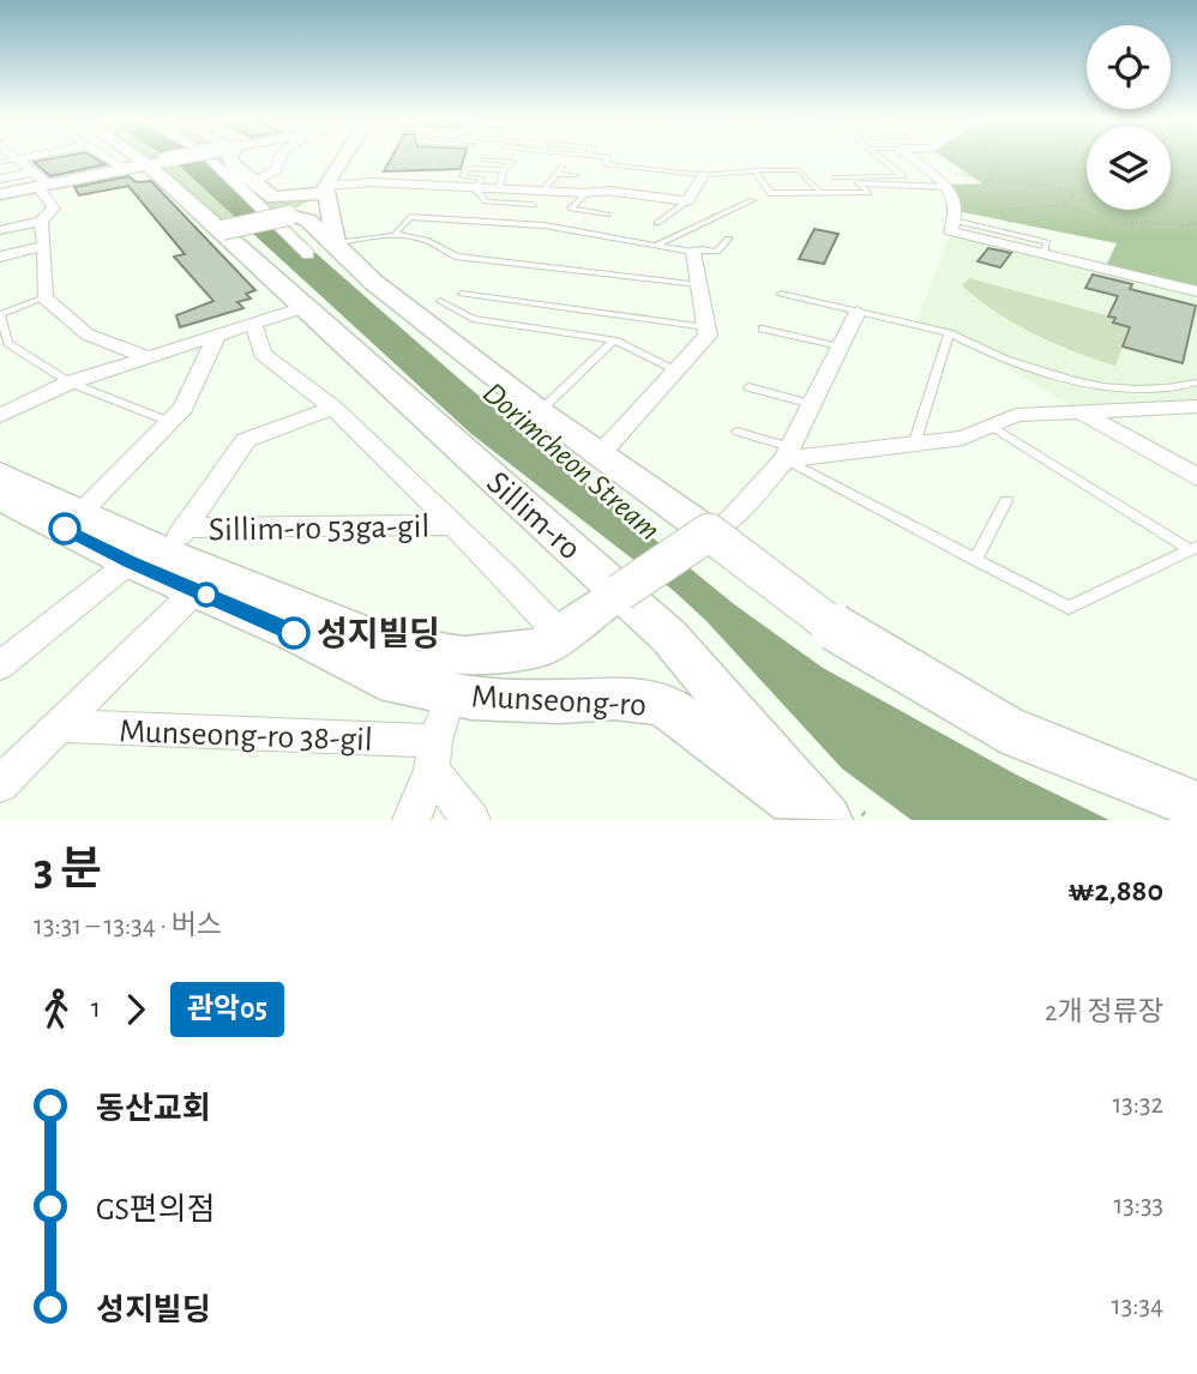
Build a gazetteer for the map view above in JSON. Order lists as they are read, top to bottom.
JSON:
{
  "streets": {
    "main road": ["Sillim-ro", "Munseong-ro"],
    "street": ["Sillim-ro 53ga-gil", "Munseong-ro 38-gil"]
  },
  "crossings": [
    ["Sillim-ro", "Munseong-ro"],
    ["Munseong-ro", "Munseong-ro 38-gil"]
  ],
  "water": ["Dorimcheon Stream"],
  "places": ["성지빌딩"],
  "lines": ["bus line 관악05"],
  "page": {
    "heading": ["3 분", "13:31 – 13:34 · 버스", "₩2,880"],
    "legs": ["1", "관악05", "2개 정류장"],
    "list": [
      {
        "name": "동산교회",
        "value": "13:32"
      },
      {
        "name": "GS편의점",
        "value": "13:33"
      },
      {
        "name": "성지빌딩",
        "value": "13:34"
      }
    ]
  }
}
